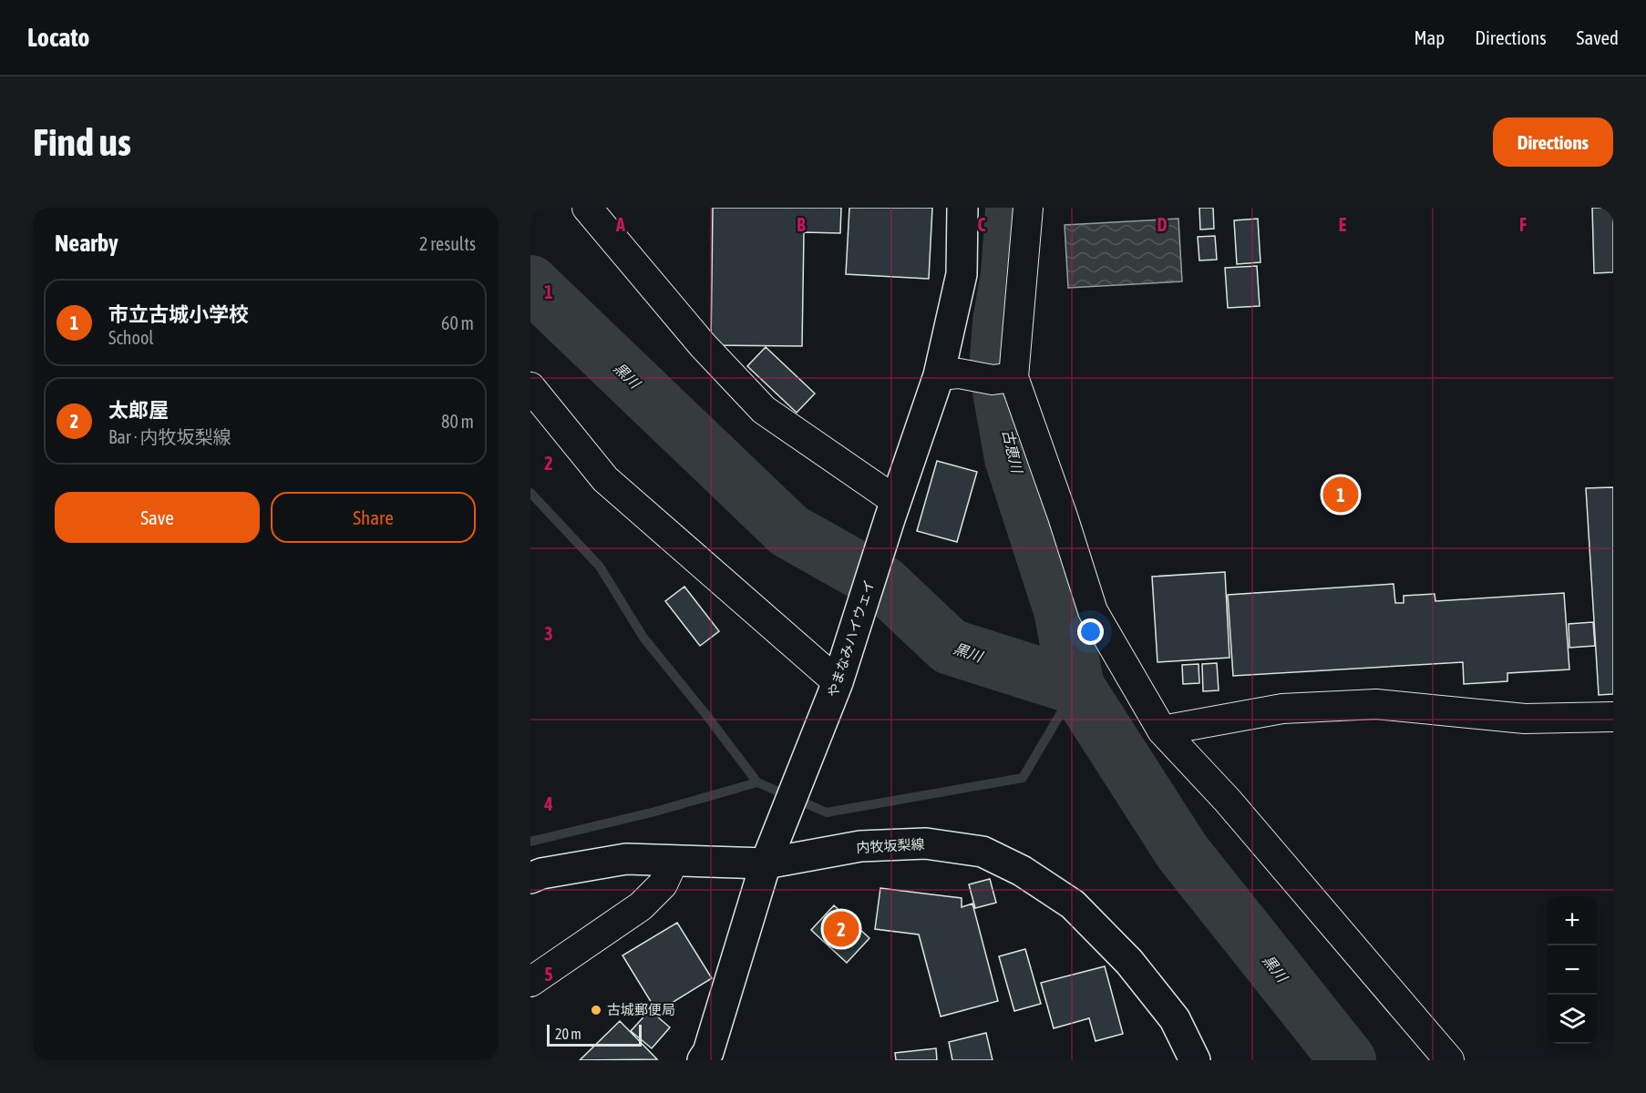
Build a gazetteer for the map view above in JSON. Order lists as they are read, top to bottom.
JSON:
{
  "streets": {
    "main road": ["やまなみハイウェイ", "内牧坂梨線"]
  },
  "crossings": [
    ["やまなみハイウェイ", "内牧坂梨線"]
  ],
  "water": ["黒川", "古恵川"],
  "places": ["古城郵便局"],
  "scale_bar": "20 m",
  "page": {
    "header": "Locato",
    "nav": ["Map", "Directions", "Saved"],
    "buttons": [
      "Directions",
      ["Save", "Share"]
    ],
    "title": "Find us",
    "heading": ["Nearby", "2 results"],
    "list": [
      {
        "mark": "1",
        "name": "市立古城小学校",
        "note": "School",
        "value": "60 m"
      },
      {
        "mark": "2",
        "name": "太郎屋",
        "note": "Bar · 内牧坂梨線",
        "value": "80 m"
      }
    ],
    "pins": ["1", "2"],
    "map_buttons": ["+", "−"],
    "scale": "20 m"
  },
  "grid": {
    "columns": [
      "A",
      "B",
      "C",
      "D",
      "E",
      "F"
    ],
    "rows": [
      "1",
      "2",
      "3",
      "4",
      "5"
    ]
  }
}
